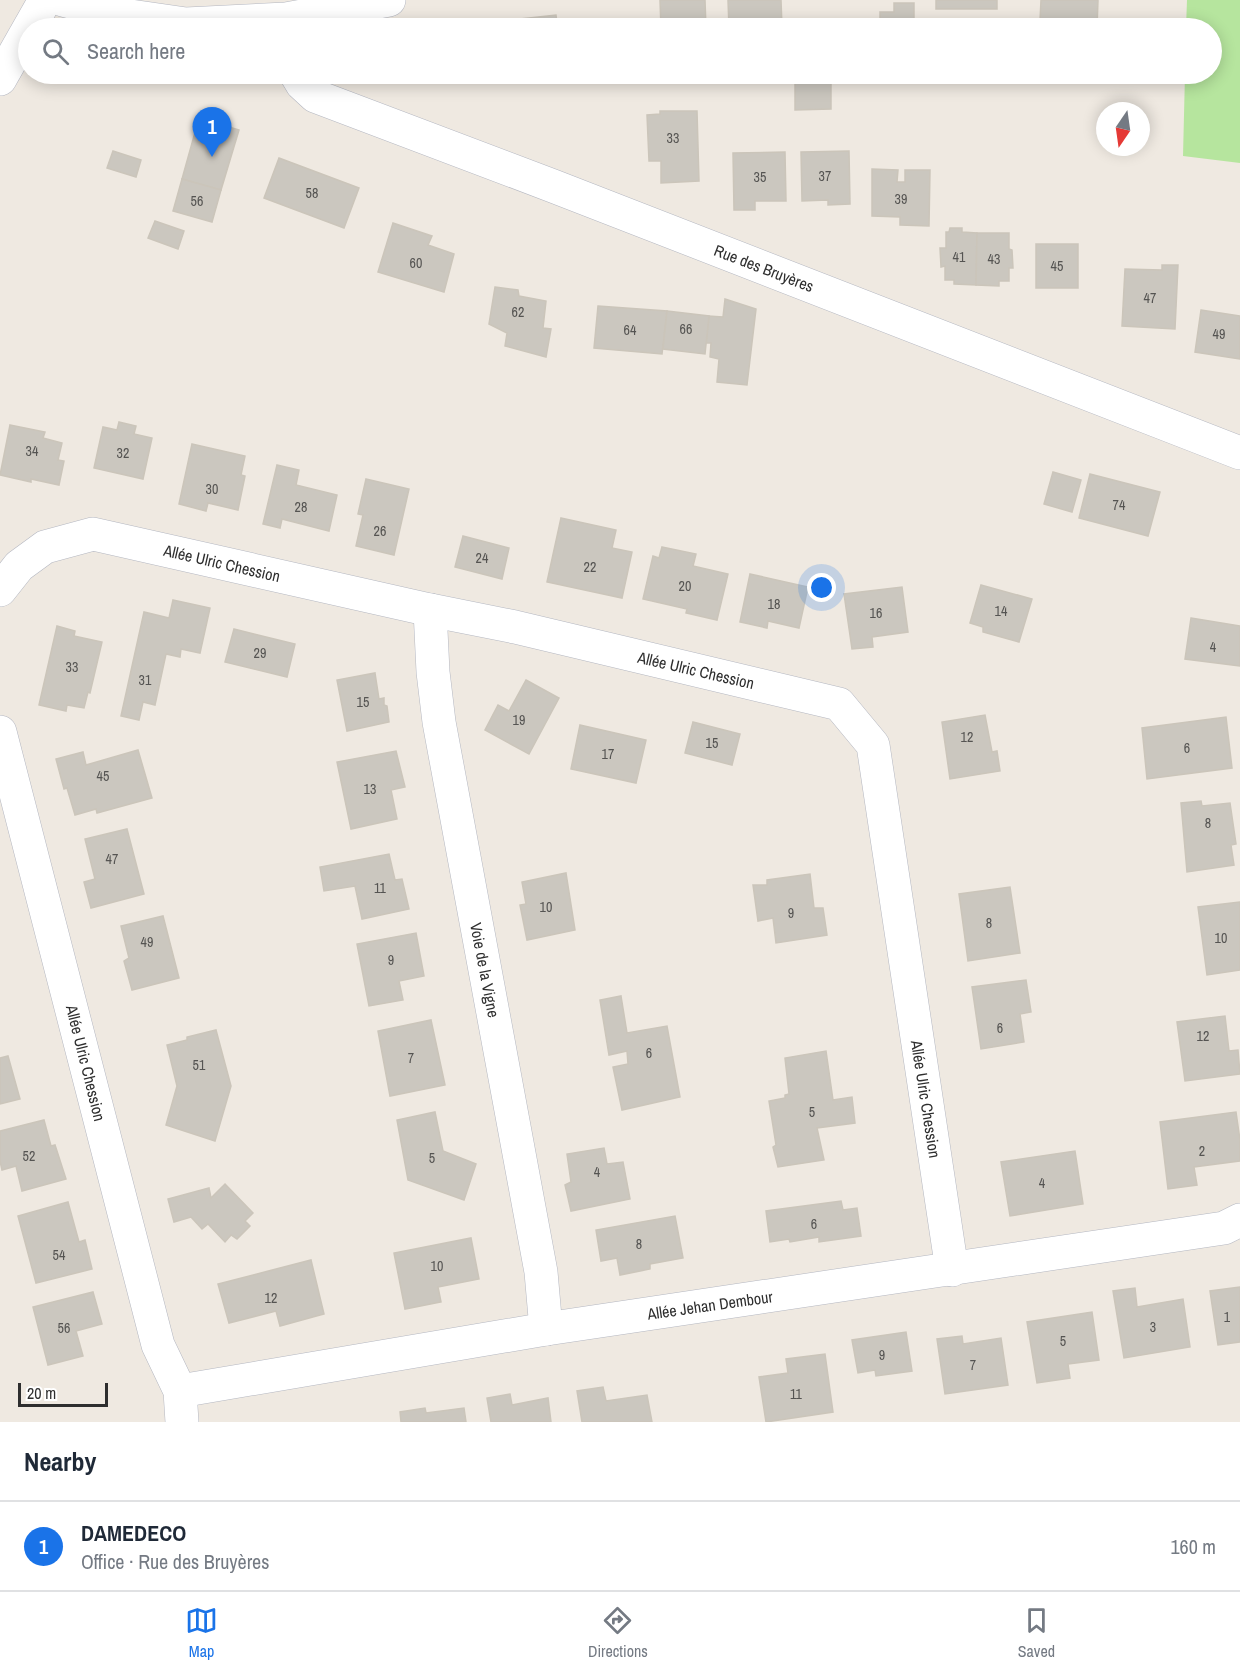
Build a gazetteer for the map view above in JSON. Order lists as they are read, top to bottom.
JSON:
{
  "streets": {
    "street": [
      "Rue des Bruyères",
      "Allée Ulric Chession",
      "Voie de la Vigne",
      "Allée Jehan Dembour"
    ]
  },
  "crossings": [
    ["Allée Ulric Chession", "Voie de la Vigne"],
    ["Allée Ulric Chession", "Allée Jehan Dembour"],
    ["Voie de la Vigne", "Allée Jehan Dembour"]
  ],
  "house_numbers": [
    "33",
    "37",
    "35",
    "58",
    "39",
    "56",
    "41",
    "43",
    "60",
    "45",
    "47",
    "62",
    "66",
    "64",
    "49",
    "34",
    "32",
    "30",
    "74",
    "28",
    "26",
    "24",
    "22",
    "20",
    "18",
    "14",
    "16",
    "4",
    "29",
    "33",
    "31",
    "15",
    "19",
    "12",
    "15",
    "6",
    "17",
    "45",
    "13",
    "8",
    "47",
    "11",
    "10",
    "9",
    "8",
    "10",
    "49",
    "9",
    "6",
    "12",
    "6",
    "7",
    "51",
    "5",
    "2",
    "52",
    "5",
    "4",
    "4",
    "6",
    "8",
    "54",
    "10",
    "12",
    "1",
    "3",
    "56",
    "5",
    "9",
    "7",
    "11"
  ],
  "scale_bar": "20 m",
  "north": "bottom",
  "page": {
    "search": "Search here",
    "pins": "1",
    "scale": "20 m",
    "heading": "Nearby",
    "list": [
      {
        "mark": "1",
        "name": "DAMEDECO",
        "note": "Office · Rue des Bruyères",
        "value": "160 m"
      }
    ],
    "nav": ["Map", "Directions", "Saved"]
  }
}
